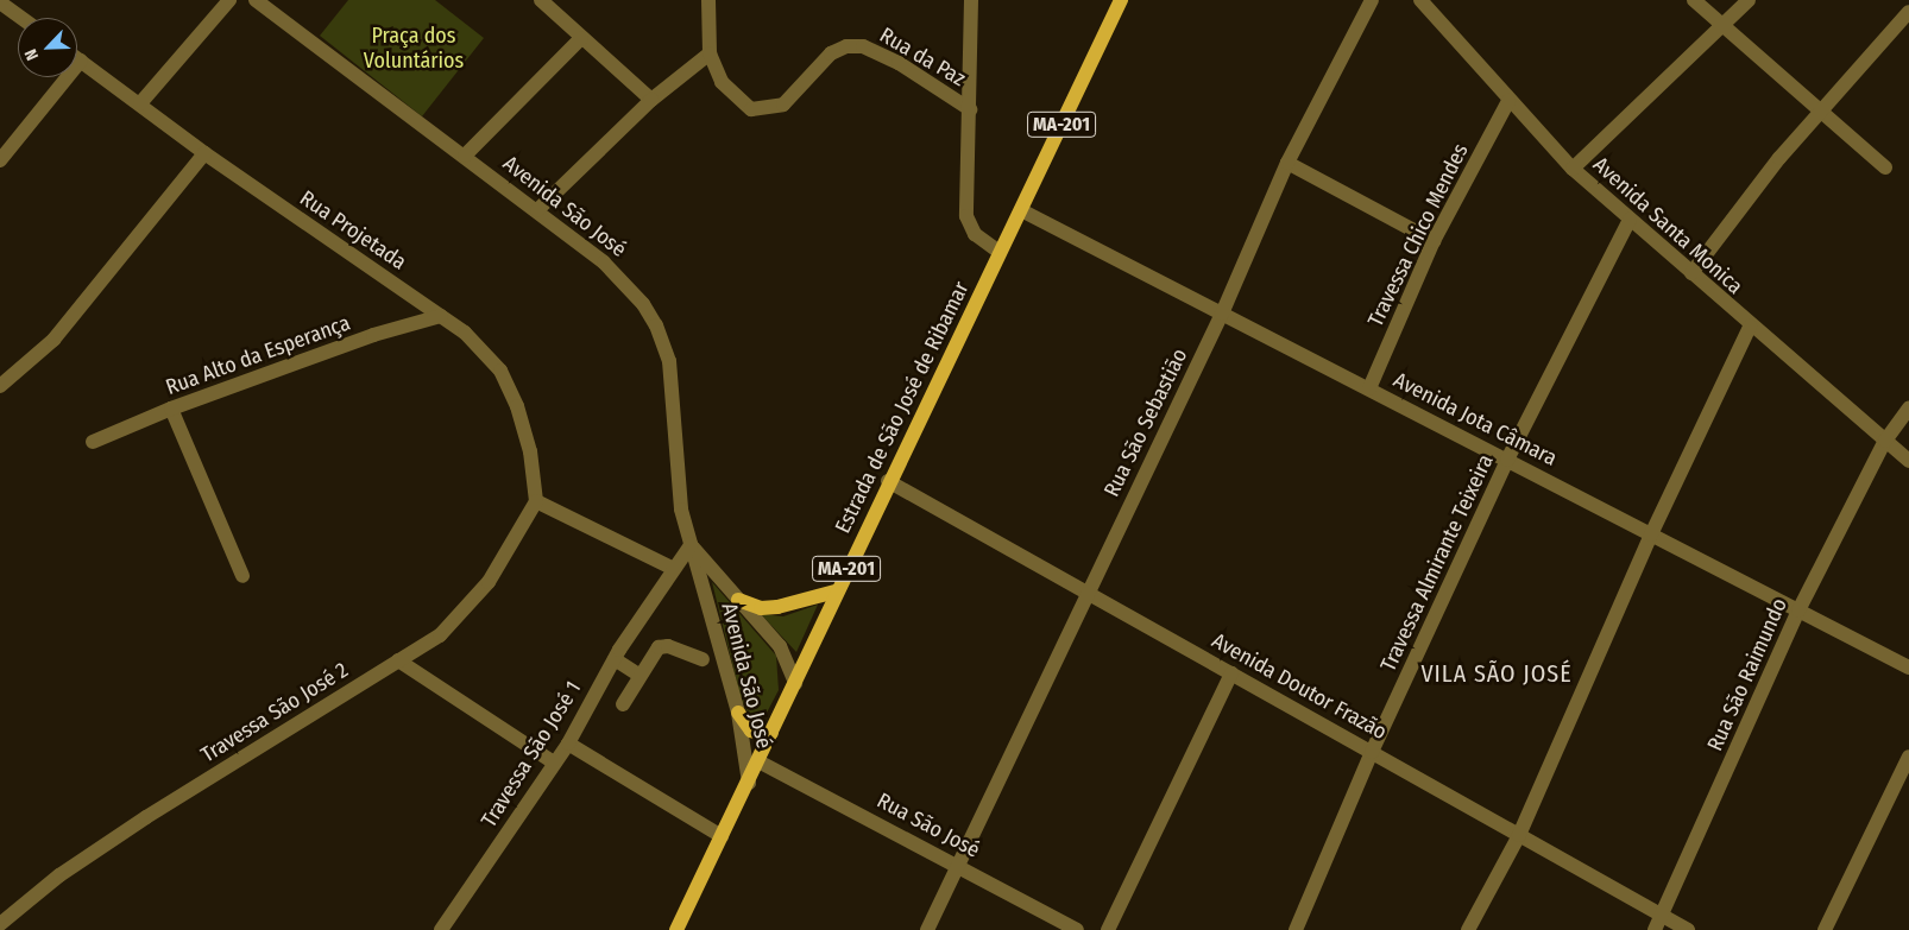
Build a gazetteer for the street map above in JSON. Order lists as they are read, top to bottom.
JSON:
{
  "streets": {
    "main road": ["MA-201", "Estrada de São José de Ribamar"],
    "street": [
      "Rua da Paz",
      "Avenida São José",
      "Avenida Santa Monica",
      "Rua Projetada",
      "Travessa Chico Mendes",
      "Rua Alto da Esperança",
      "Avenida Jota Câmara",
      "Rua São Sebastião",
      "Travessa Almirante Teixeira",
      "Rua São Raimundo",
      "Avenida Doutor Frazão",
      "Travessa São José 2",
      "Travessa São José 1",
      "Rua São José"
    ]
  },
  "crossings": [
    ["Avenida São José", "Estrada de São José de Ribamar"],
    ["Avenida São José", "Travessa São José 1"],
    ["Avenida Santa Monica", "Travessa Chico Mendes"],
    ["Avenida Santa Monica", "Travessa Almirante Teixeira"],
    ["Avenida Santa Monica", "Rua São Raimundo"],
    ["Rua Projetada", "Rua Alto da Esperança"],
    ["Rua Projetada", "Travessa São José 2"],
    ["Travessa Chico Mendes", "Avenida Jota Câmara"],
    ["Estrada de São José de Ribamar", "Avenida Jota Câmara"],
    ["Estrada de São José de Ribamar", "Avenida Doutor Frazão"],
    ["Estrada de São José de Ribamar", "Rua São José"],
    ["Avenida Jota Câmara", "Rua São Sebastião"],
    ["Avenida Jota Câmara", "Travessa Almirante Teixeira"],
    ["Avenida Jota Câmara", "Rua São Raimundo"],
    ["Rua São Sebastião", "Avenida Doutor Frazão"],
    ["Rua São Sebastião", "Rua São José"],
    ["Travessa Almirante Teixeira", "Avenida Doutor Frazão"],
    ["Rua São Raimundo", "Avenida Doutor Frazão"]
  ],
  "districts": ["VILA SÃO JOSÉ"],
  "parks": ["Praça dos Voluntários"],
  "north": "bottom left"
}
